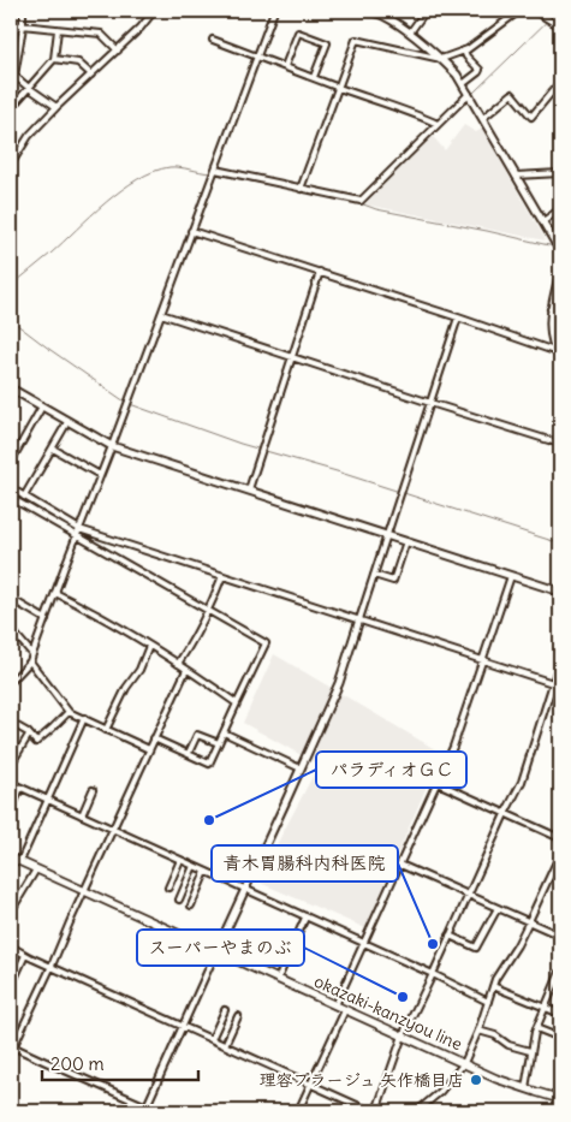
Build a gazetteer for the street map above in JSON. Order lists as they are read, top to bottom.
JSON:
{
  "streets": {
    "main road": ["okazaki-kanzyou line"]
  },
  "places": [
    "パラディオＧＣ",
    "青木胃腸科内科医院",
    "スーパーやまのぶ",
    "理容プラージュ 矢作橋目店"
  ],
  "scale_bar": "200 m"
}
